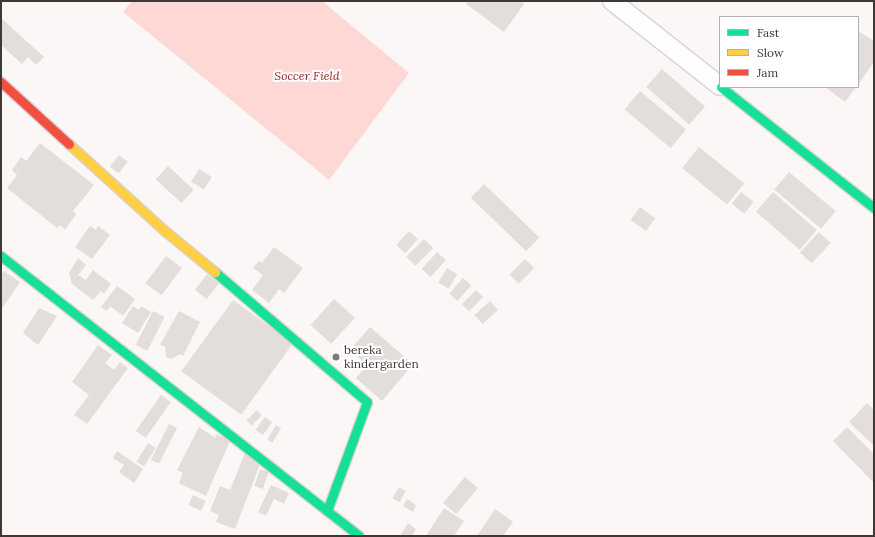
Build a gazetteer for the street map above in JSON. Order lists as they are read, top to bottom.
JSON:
{
  "parks": ["Soccer Field"],
  "places": ["bereka kindergarden"],
  "legend": ["Fast", "Slow", "Jam"]
}
